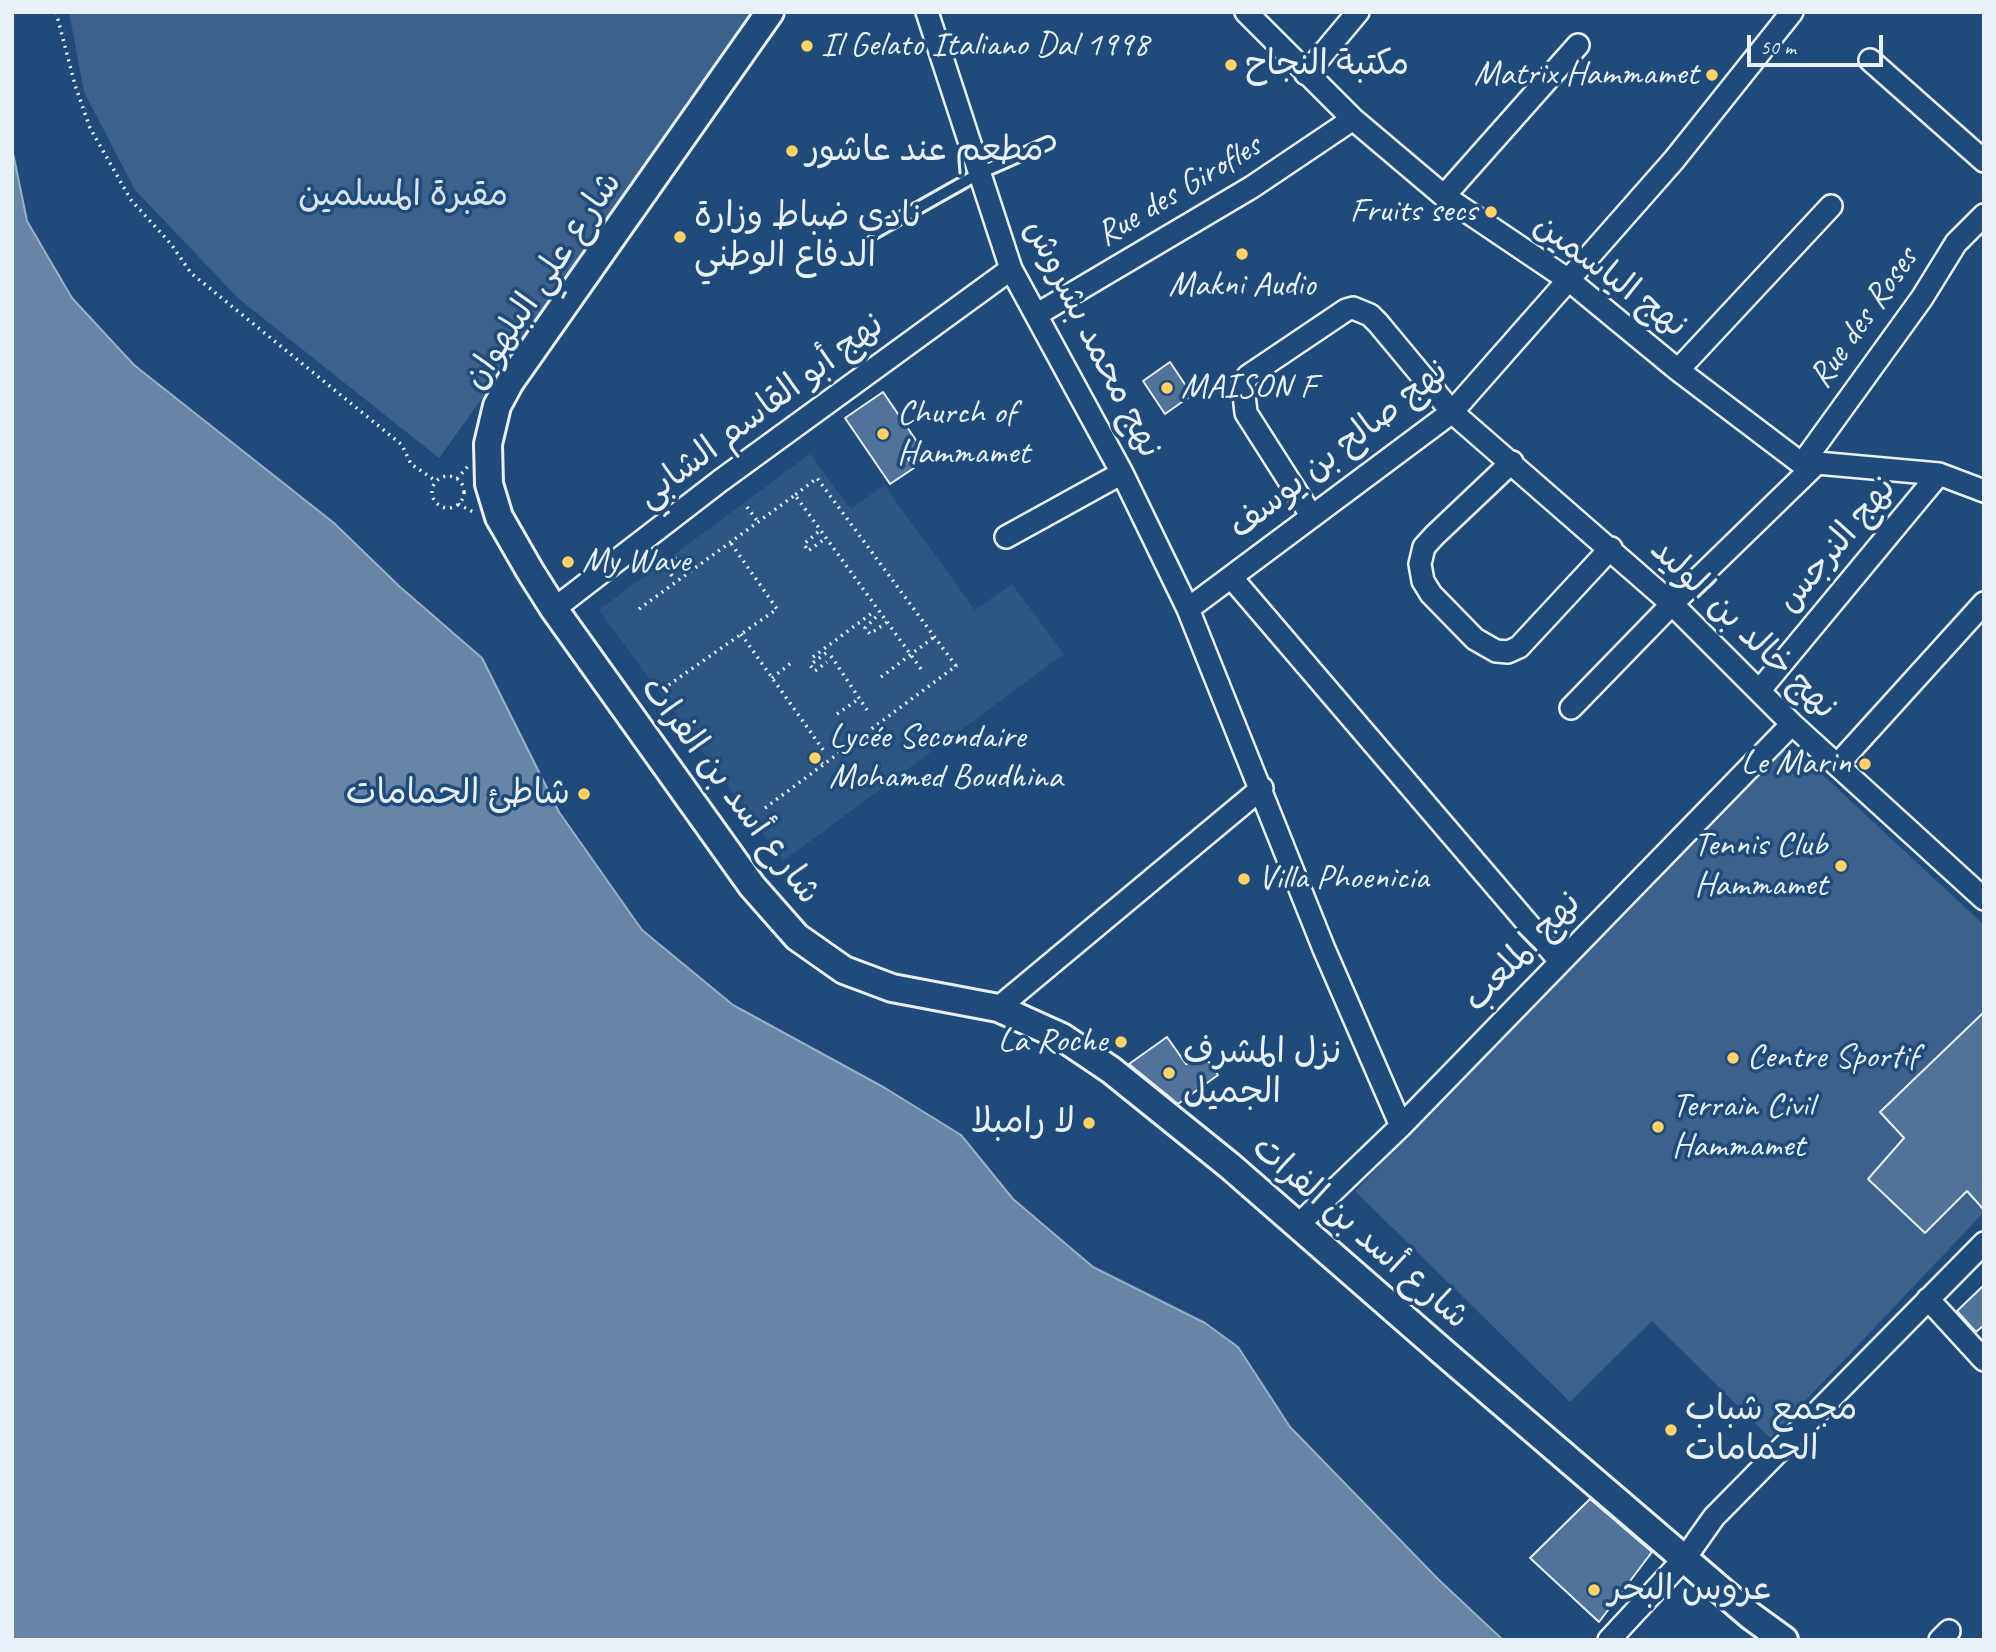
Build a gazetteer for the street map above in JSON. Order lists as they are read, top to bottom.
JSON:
{
  "streets": {
    "street": [
      "Rue des Girofles",
      "نهج الياسمين",
      "شارع علي البلهوان",
      "Rue des Roses",
      "نهج محمد بشروش",
      "نهج أبو القاسم الشابي",
      "نهج صالح بن يوسف",
      "نهج النرجس",
      "نهج خالد بن الوليد",
      "شارع أسد بن الفرات",
      "نهج الملعب"
    ]
  },
  "crossings": [
    ["Rue des Girofles", "نهج الياسمين"],
    ["Rue des Girofles", "نهج محمد بشروش"],
    ["نهج الياسمين", "Rue des Roses"],
    ["نهج الياسمين", "نهج صالح بن يوسف"],
    ["شارع علي البلهوان", "نهج أبو القاسم الشابي"],
    ["شارع علي البلهوان", "شارع أسد بن الفرات"],
    ["Rue des Roses", "نهج خالد بن الوليد"],
    ["نهج محمد بشروش", "نهج أبو القاسم الشابي"],
    ["نهج محمد بشروش", "نهج صالح بن يوسف"],
    ["نهج محمد بشروش", "نهج الملعب"],
    ["نهج أبو القاسم الشابي", "شارع أسد بن الفرات"],
    ["نهج صالح بن يوسف", "نهج خالد بن الوليد"],
    ["نهج النرجس", "نهج خالد بن الوليد"],
    ["نهج خالد بن الوليد", "نهج الملعب"],
    ["شارع أسد بن الفرات", "نهج الملعب"]
  ],
  "parks": ["مقبرة المسلمين"],
  "places": [
    "Il Gelato Italiano Dal 1998",
    "مكتبة النجاح",
    "Matrix Hammamet",
    "مطعم عند عاشور",
    "Fruits secs",
    "نادي ضباط وزارة الدفاع الوطني",
    "Makni Audio",
    "MAISON F",
    "Church of Hammamet",
    "My Wave",
    "Lycée Secondaire Mohamed Boudhina",
    "Le Marin",
    "شاطئ الحمامات",
    "Tennis Club Hammamet",
    "Villa Phoenicia",
    "La Roche",
    "Centre Sportif",
    "نزل المشرف الجميل",
    "لا رامبلا",
    "Terrain Civil Hammamet",
    "مجمع شباب الحمامات",
    "عروس البحر"
  ],
  "scale_bar": "50 m"
}
